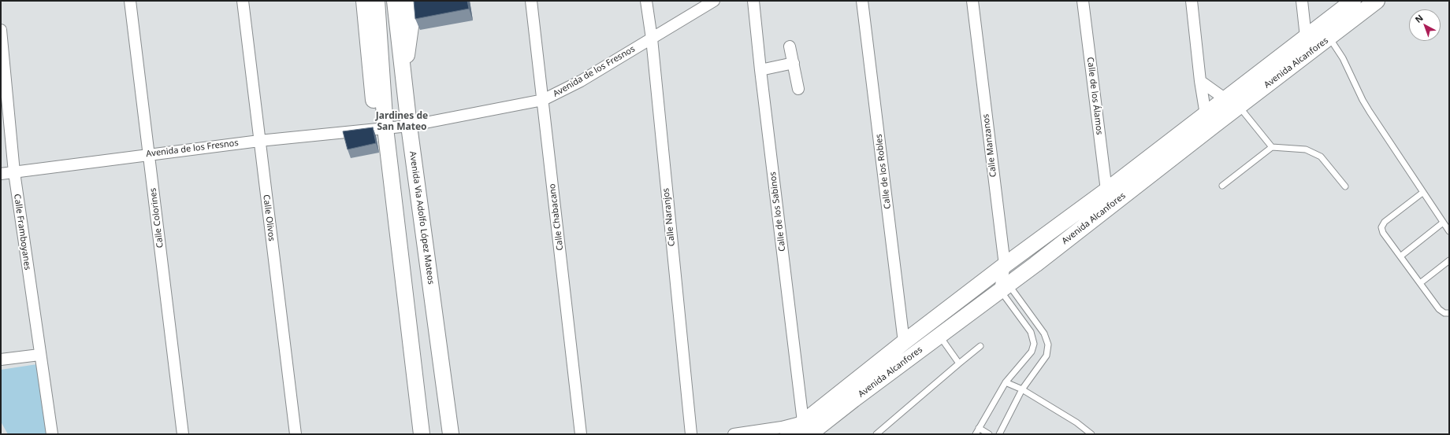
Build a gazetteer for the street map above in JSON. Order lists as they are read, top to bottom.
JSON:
{
  "streets": {
    "main road": ["Avenida Alcanfores", "Avenida Via Adolfo López Mateos"],
    "street": [
      "Avenida de los Fresnos",
      "Calle de los Álamos",
      "Calle Manzanos",
      "Calle de los Robles",
      "Calle de los Sabinos",
      "Calle Chabacano",
      "Calle Naranjos",
      "Calle Colorines",
      "Calle Olivos",
      "Calle Framboyanes"
    ]
  },
  "crossings": [
    ["Avenida Alcanfores", "Calle de los Álamos"],
    ["Avenida Alcanfores", "Calle Manzanos"],
    ["Avenida Alcanfores", "Calle de los Robles"],
    ["Avenida Alcanfores", "Calle de los Sabinos"],
    ["Avenida de los Fresnos", "Calle Chabacano"],
    ["Avenida de los Fresnos", "Calle Naranjos"],
    ["Avenida de los Fresnos", "Calle Colorines"],
    ["Avenida de los Fresnos", "Calle Olivos"],
    ["Avenida de los Fresnos", "Avenida Via Adolfo López Mateos"],
    ["Avenida de los Fresnos", "Calle Framboyanes"]
  ],
  "districts": ["Jardines de San Mateo"],
  "north": "top left"
}
